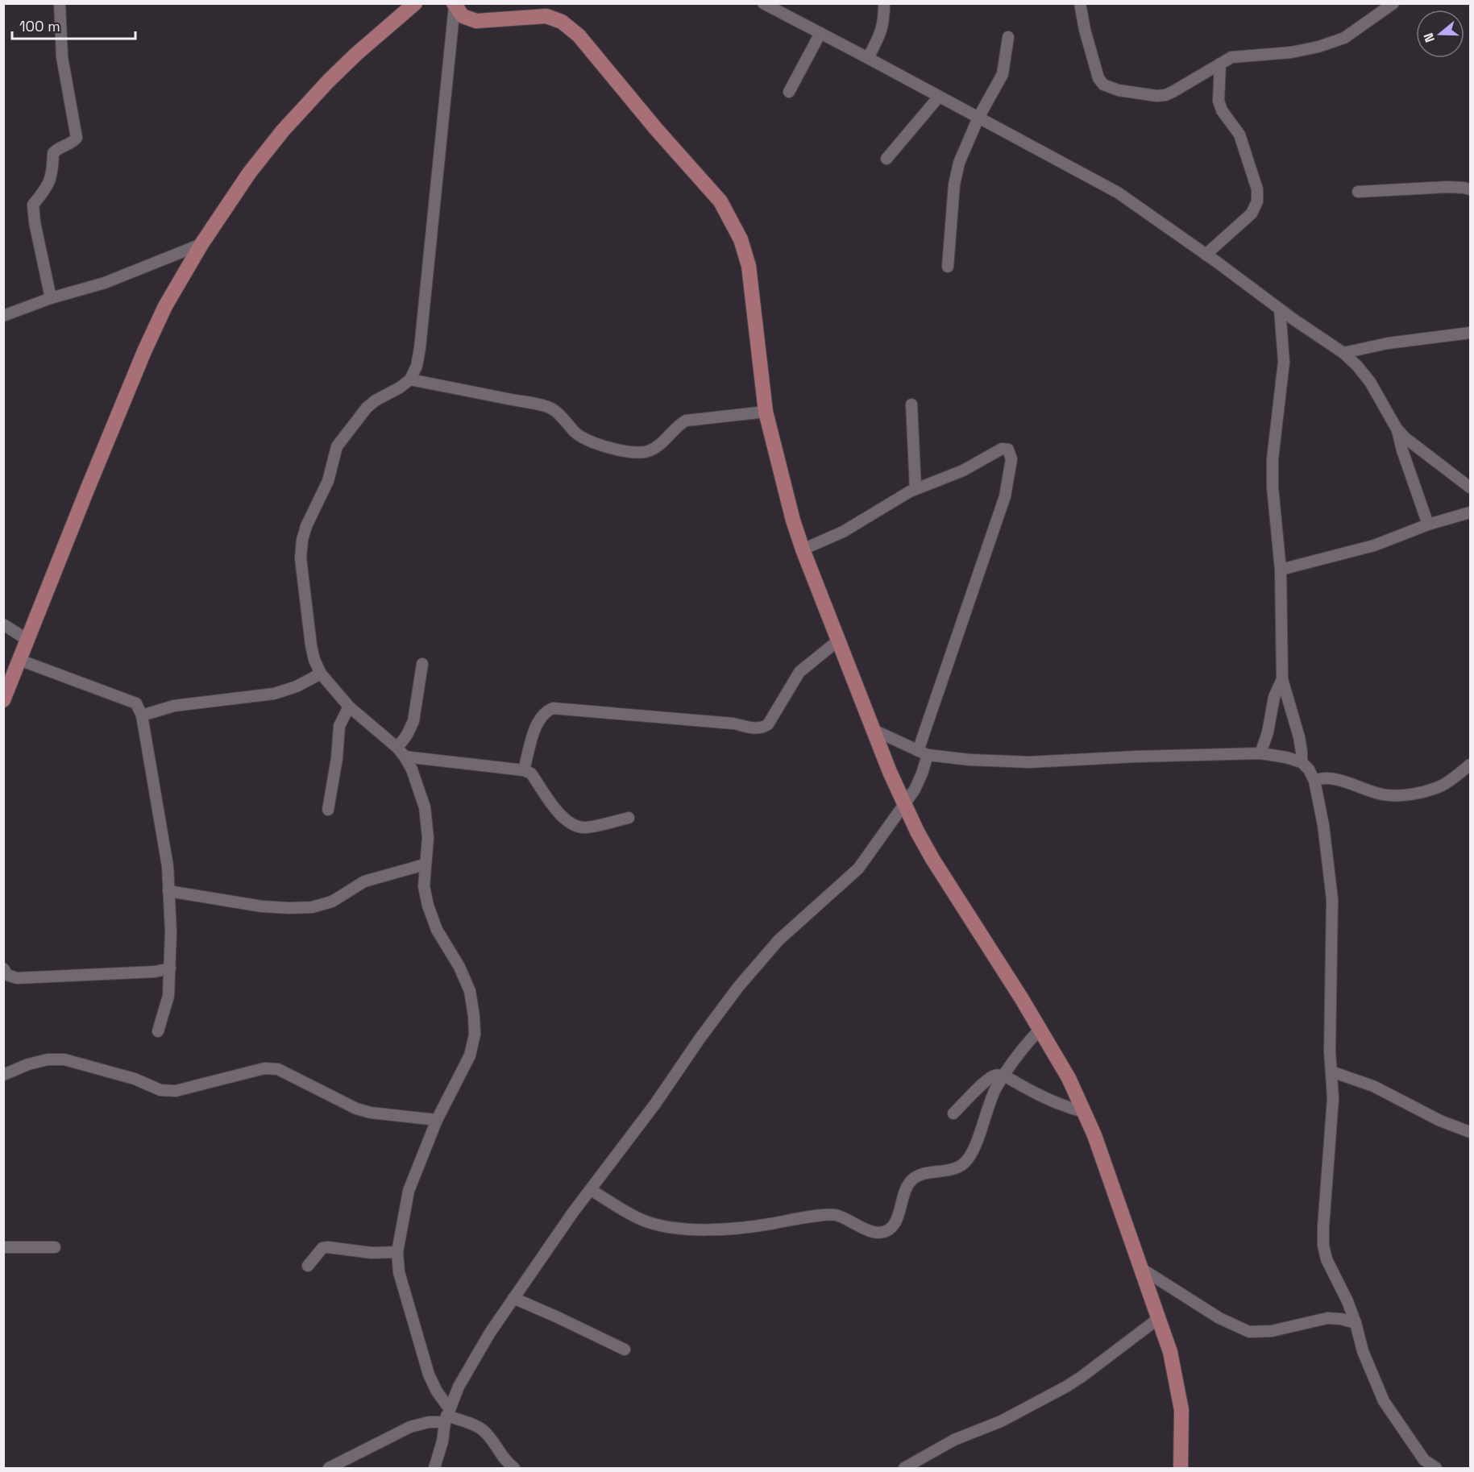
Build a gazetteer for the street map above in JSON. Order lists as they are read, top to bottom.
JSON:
{
  "scale_bar": "100 m",
  "north": "left"
}
